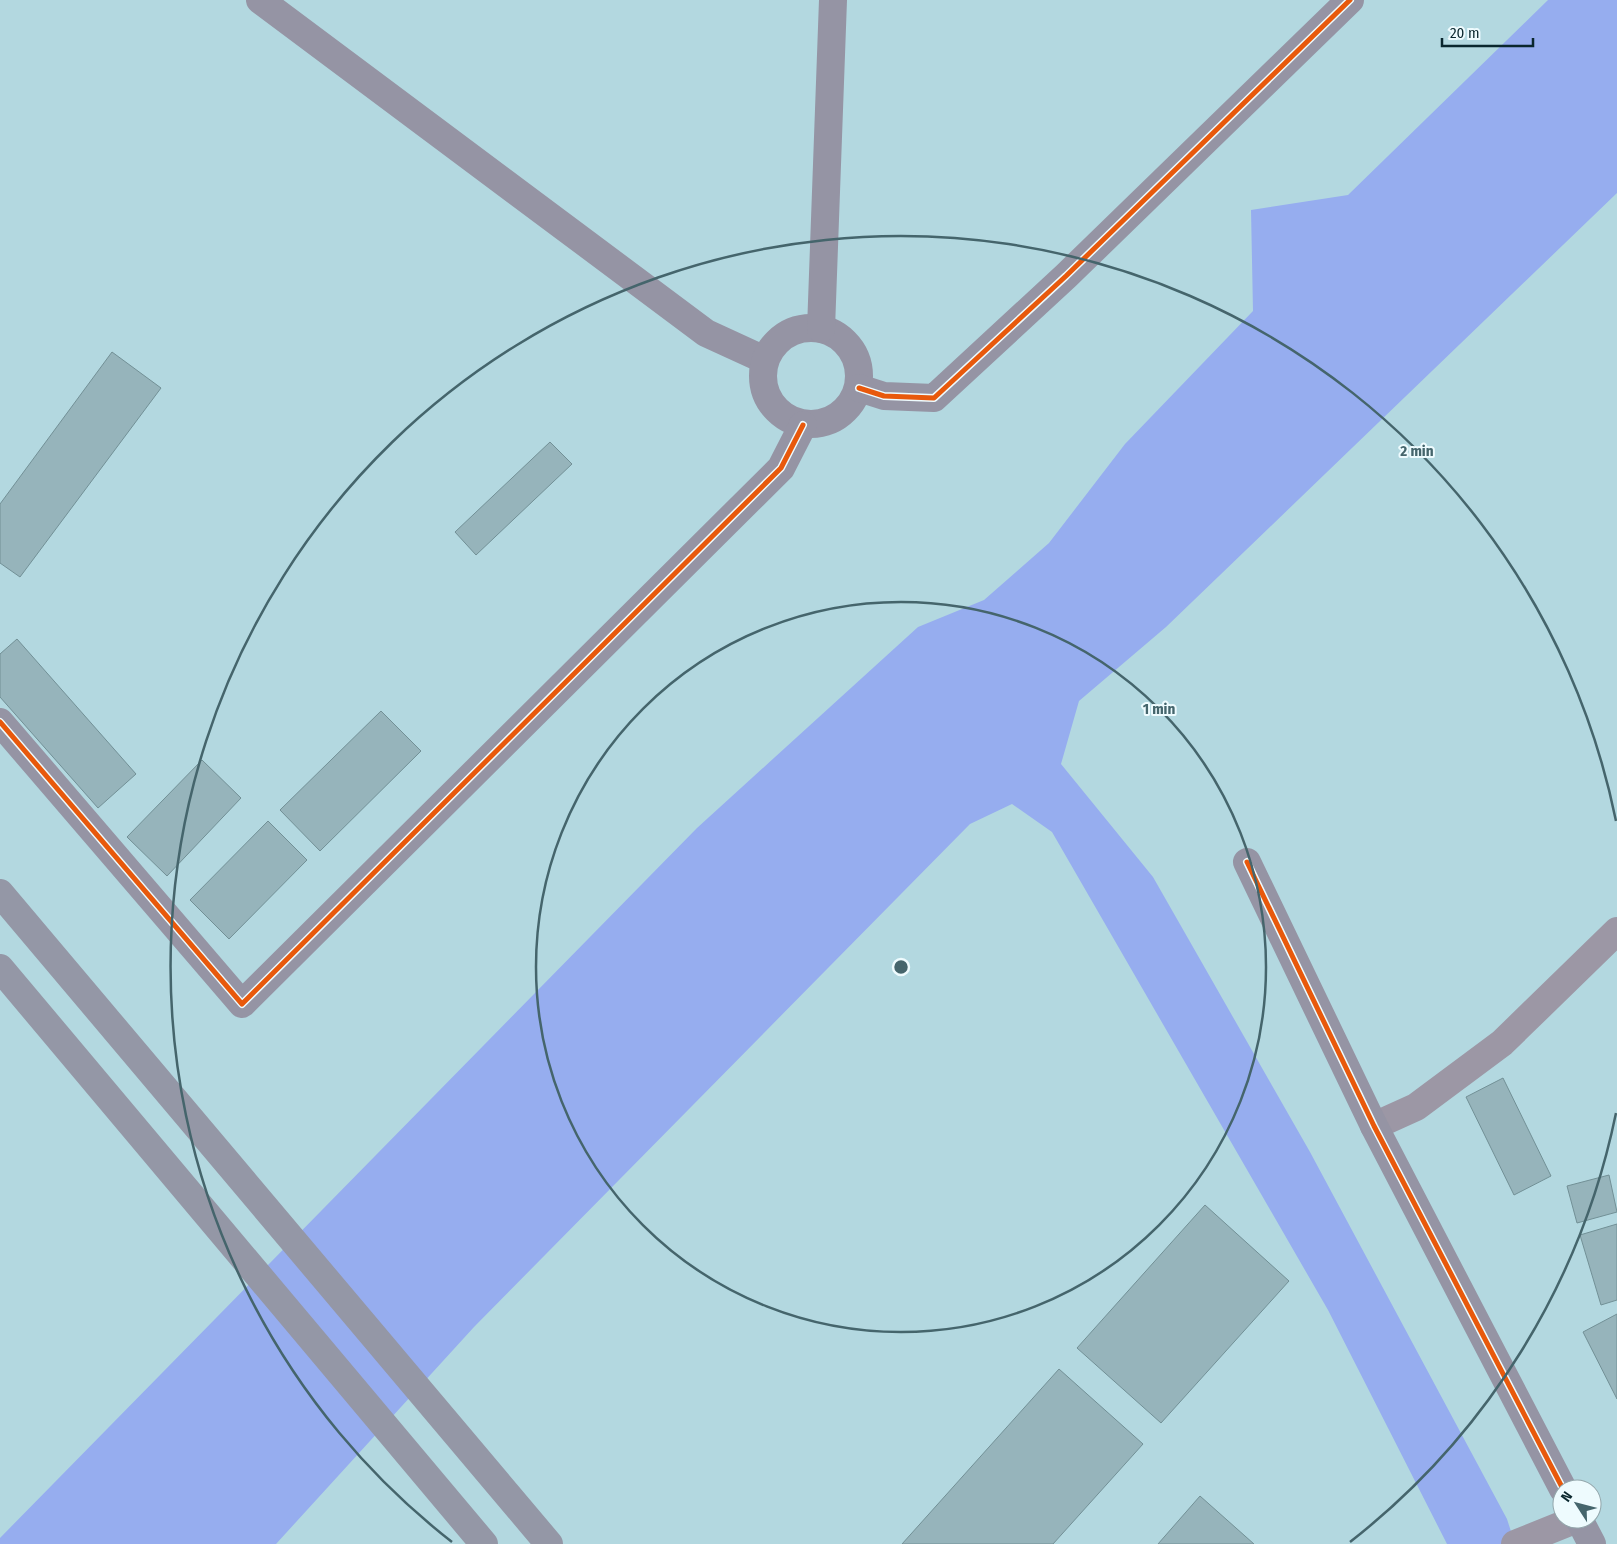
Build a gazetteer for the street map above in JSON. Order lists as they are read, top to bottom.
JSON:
{
  "scale_bar": "20 m",
  "north": "top left",
  "rings": ["2 min", "1 min"]
}
